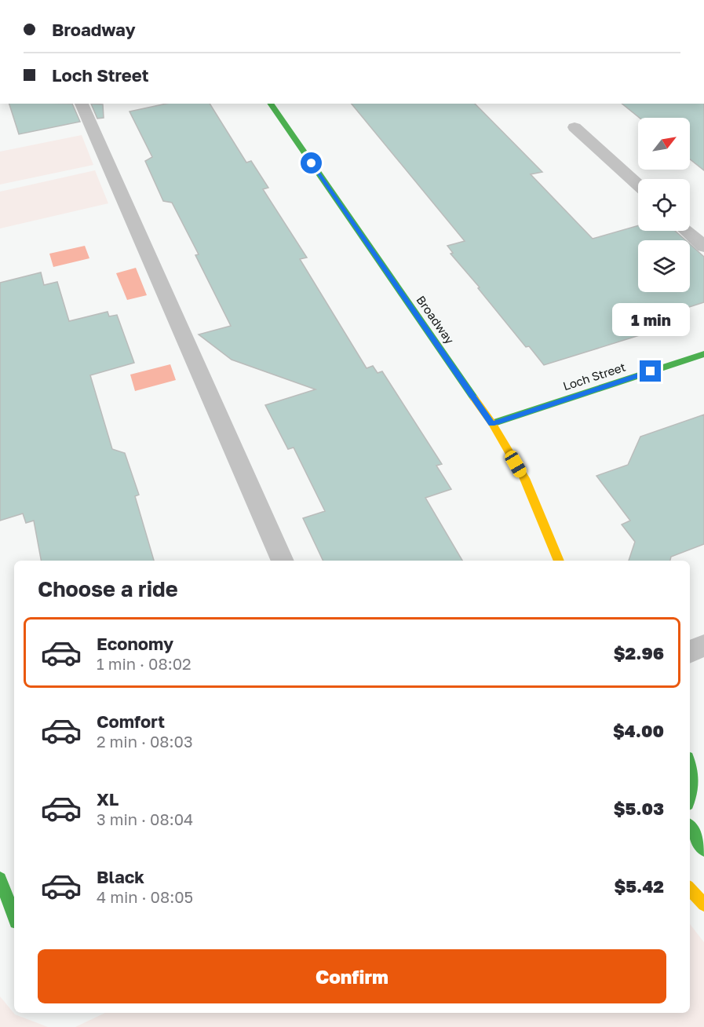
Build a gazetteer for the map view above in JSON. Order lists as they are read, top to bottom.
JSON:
{
  "streets": {
    "street": ["Broadway", "Loch Street"]
  },
  "crossings": [
    ["Broadway", "Loch Street"]
  ],
  "north": "top right",
  "page": {
    "banner": ["Broadway", "Loch Street"],
    "bubble": "1 min",
    "heading": "Choose a ride",
    "list": [
      {
        "name": "Economy",
        "note": "1 min · 08:02",
        "value": "$2.96"
      },
      {
        "name": "Comfort",
        "note": "2 min · 08:03",
        "value": "$4.00"
      },
      {
        "name": "XL",
        "note": "3 min · 08:04",
        "value": "$5.03"
      },
      {
        "name": "Black",
        "note": "4 min · 08:05",
        "value": "$5.42"
      }
    ],
    "buttons": "Confirm"
  }
}
